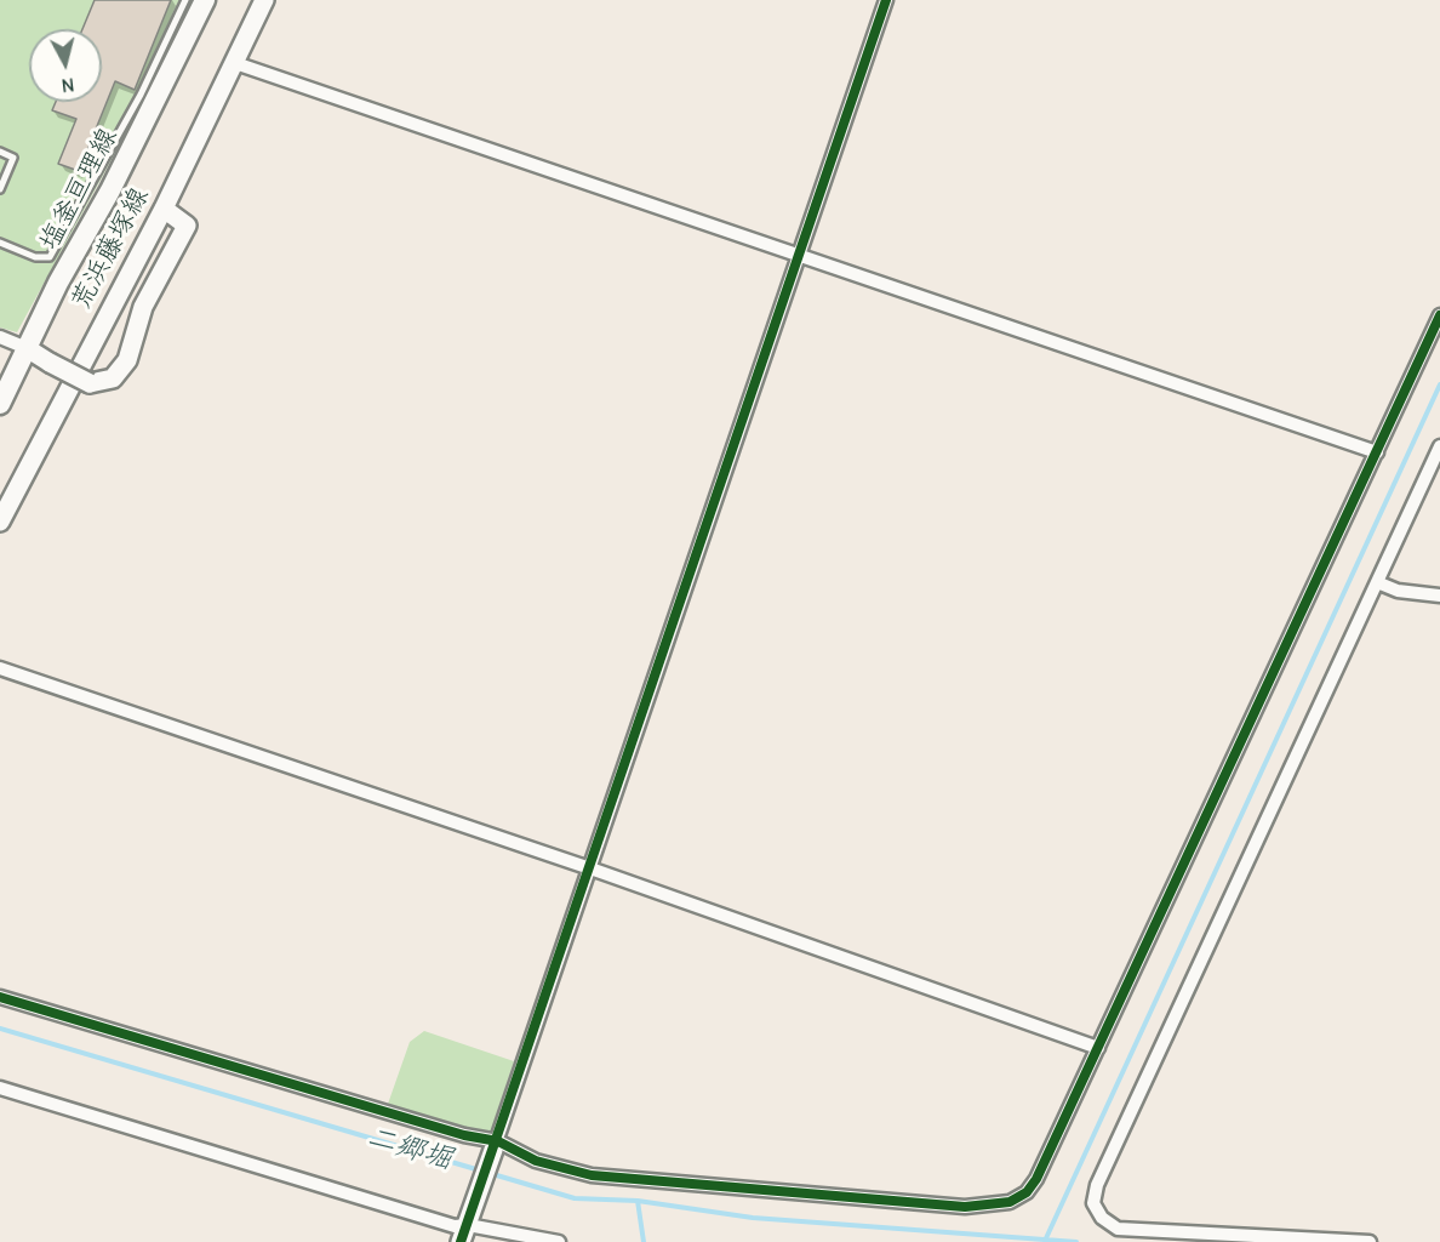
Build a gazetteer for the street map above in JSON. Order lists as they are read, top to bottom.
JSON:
{
  "streets": {
    "main road": ["塩釜亘理線"],
    "street": ["荒浜藤塚線"]
  },
  "water": ["二郷堀"],
  "north": "bottom"
}
